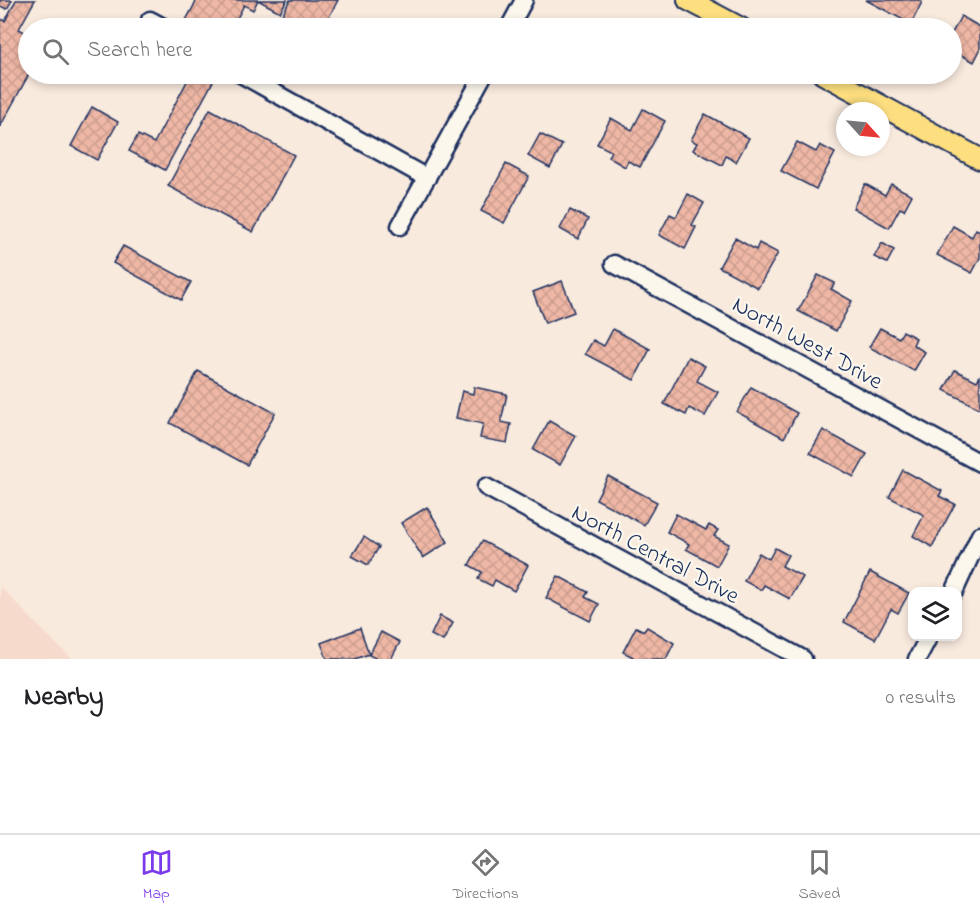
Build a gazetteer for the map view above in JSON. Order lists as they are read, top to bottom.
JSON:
{
  "streets": {
    "street": ["North West Drive", "North Central Drive"]
  },
  "north": "bottom right",
  "page": {
    "search": "Search here",
    "heading": ["Nearby", "0 results"],
    "nav": ["Map", "Directions", "Saved"]
  }
}
